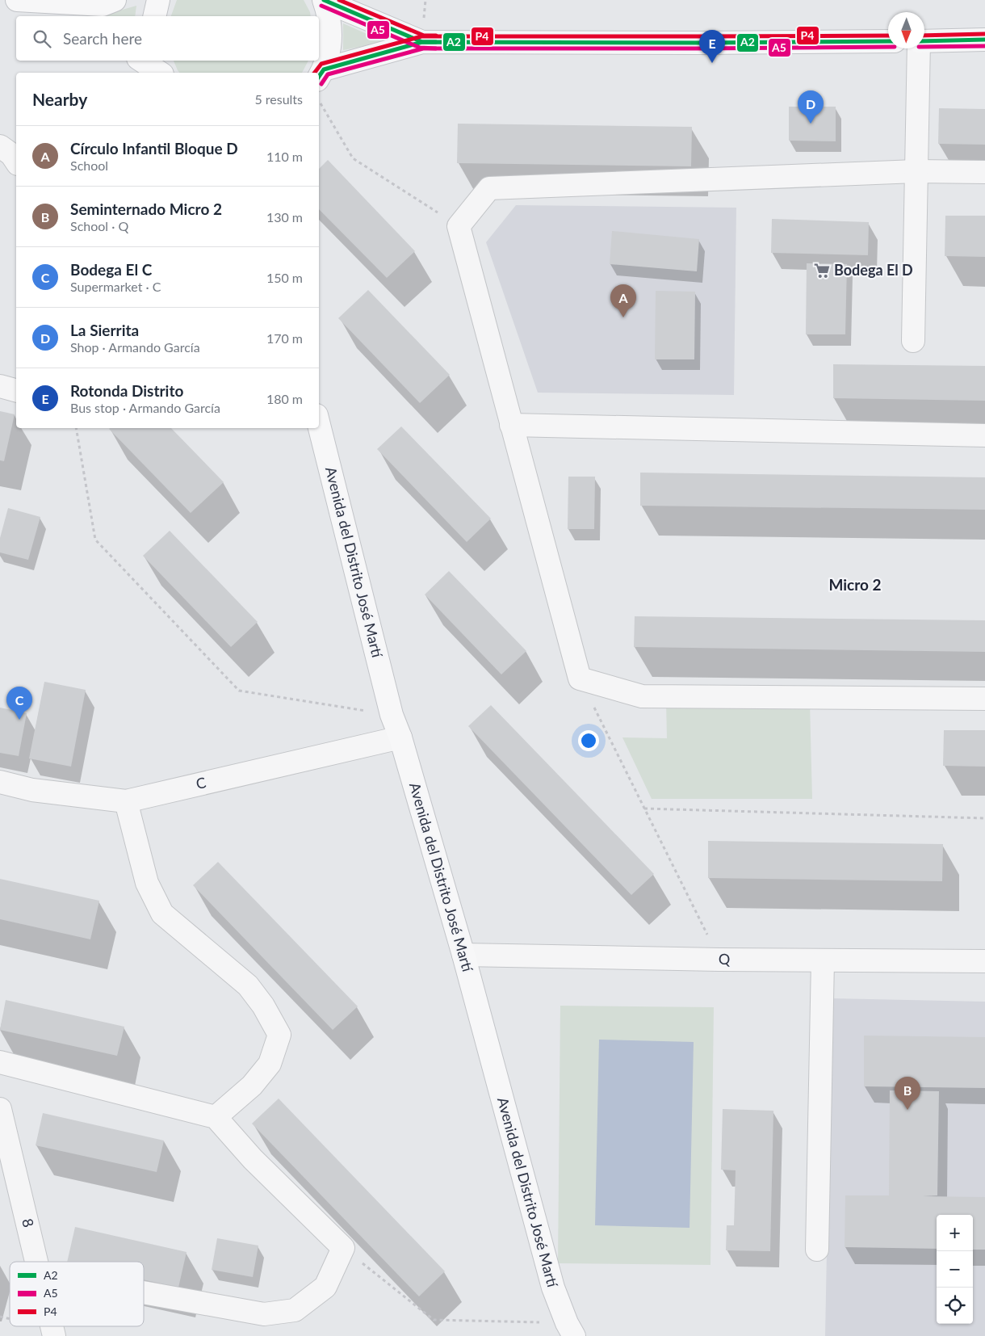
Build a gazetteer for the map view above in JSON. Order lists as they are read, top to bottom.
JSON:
{
  "streets": {
    "main road": ["Avenida del Distrito José Martí"],
    "street": ["C", "Q", "8"]
  },
  "crossings": [
    ["Avenida del Distrito José Martí", "C"],
    ["Avenida del Distrito José Martí", "Q"]
  ],
  "districts": ["Micro 2"],
  "places": {
    "supermarket": ["Bodega El D"]
  },
  "lines": ["transit line A2", "transit line P4", "transit line A5"],
  "legend": ["A2", "A5", "P4"],
  "north": "bottom",
  "page": {
    "search": "Search here",
    "pins": [
      "E",
      "D",
      "A",
      "C",
      "B"
    ],
    "heading": ["Nearby", "5 results"],
    "list": [
      {
        "mark": "A",
        "name": "Círculo Infantil Bloque D",
        "note": "School",
        "value": "110 m"
      },
      {
        "mark": "B",
        "name": "Seminternado Micro 2",
        "note": "School · Q",
        "value": "130 m"
      },
      {
        "mark": "C",
        "name": "Bodega El C",
        "note": "Supermarket · C",
        "value": "150 m"
      },
      {
        "mark": "D",
        "name": "La Sierrita",
        "note": "Shop · Armando García",
        "value": "170 m"
      },
      {
        "mark": "E",
        "name": "Rotonda Distrito",
        "note": "Bus stop · Armando García",
        "value": "180 m"
      }
    ],
    "map_buttons": ["+", "−"]
  }
}
